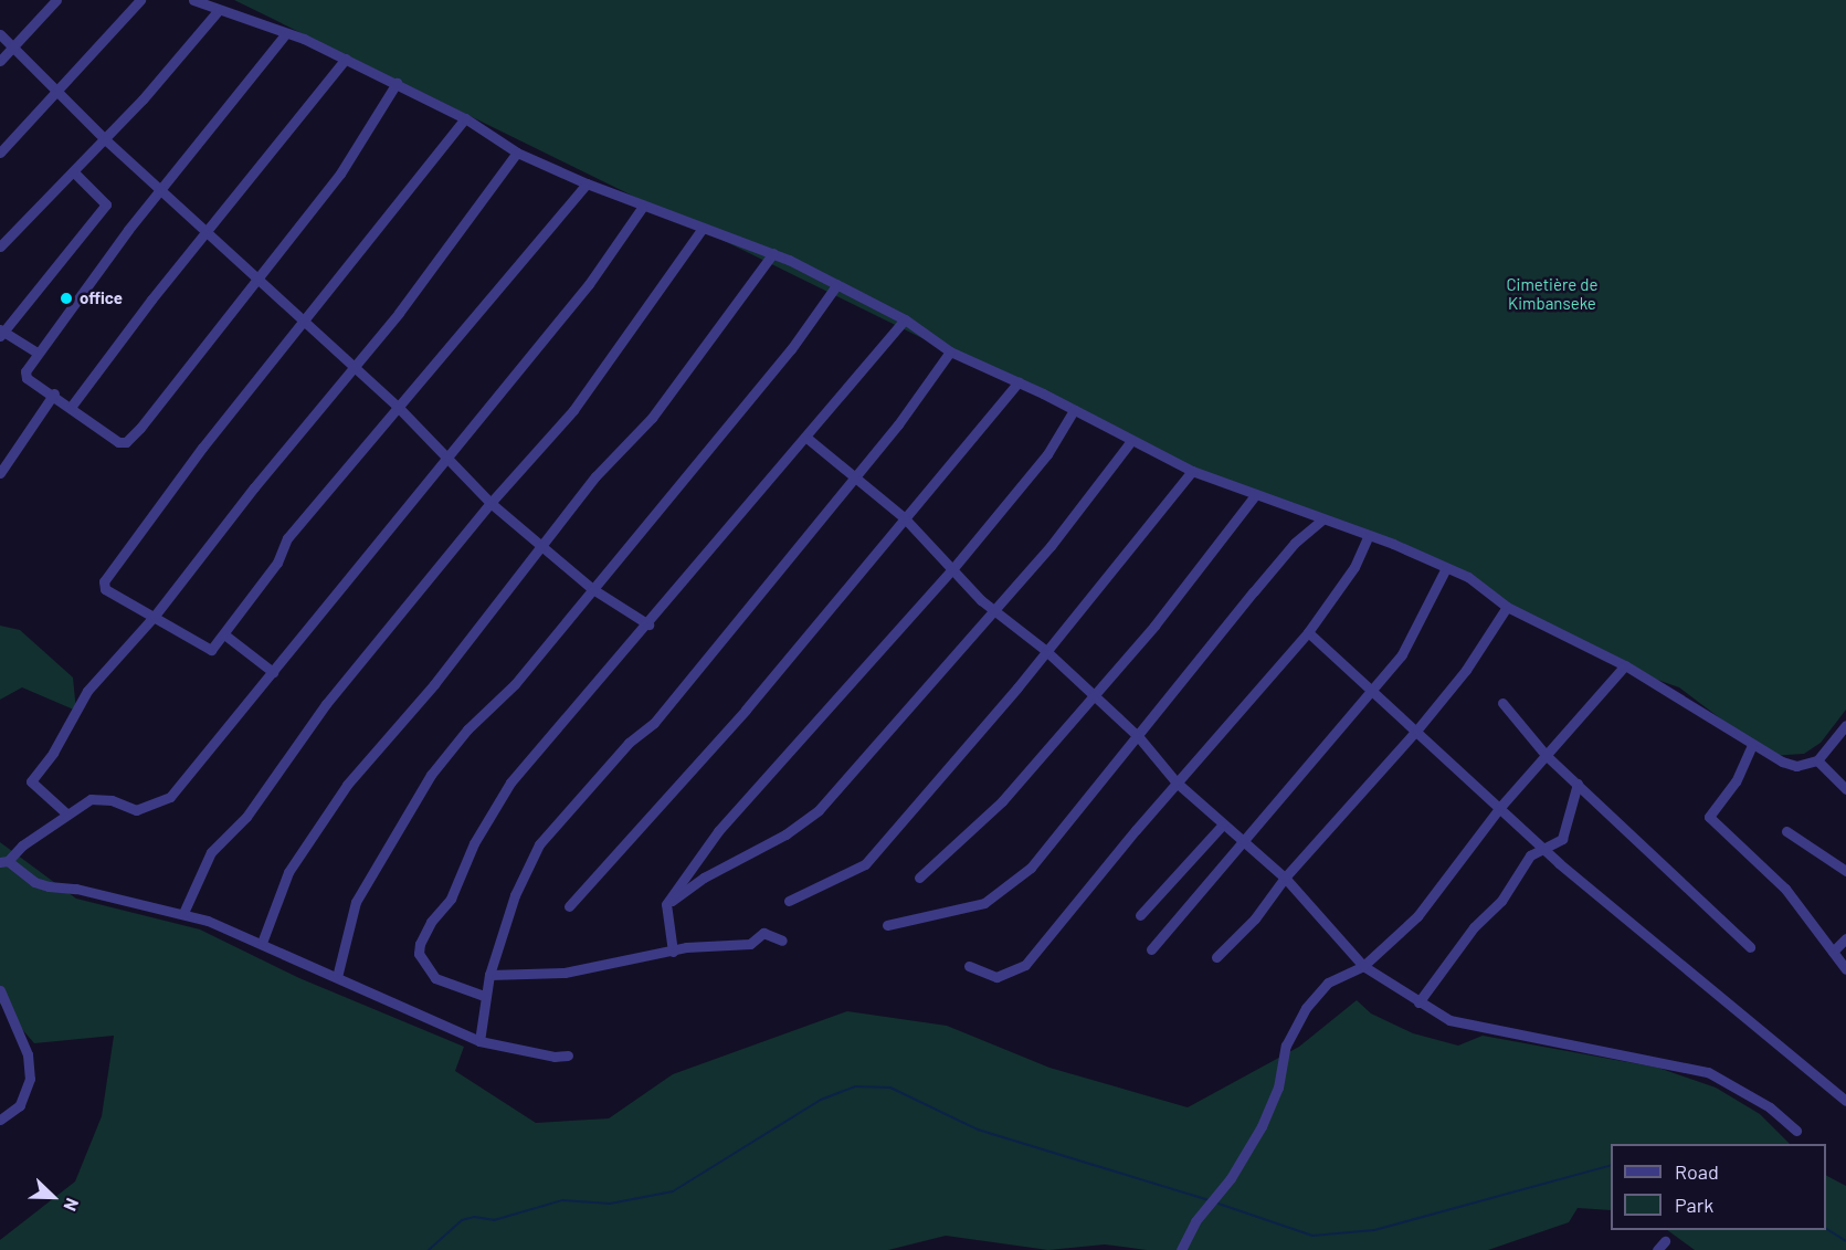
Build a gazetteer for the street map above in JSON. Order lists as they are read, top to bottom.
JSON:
{
  "parks": ["Cimetière de Kimbanseke"],
  "places": ["office"],
  "legend": ["Road", "Park"],
  "north": "bottom right"
}
